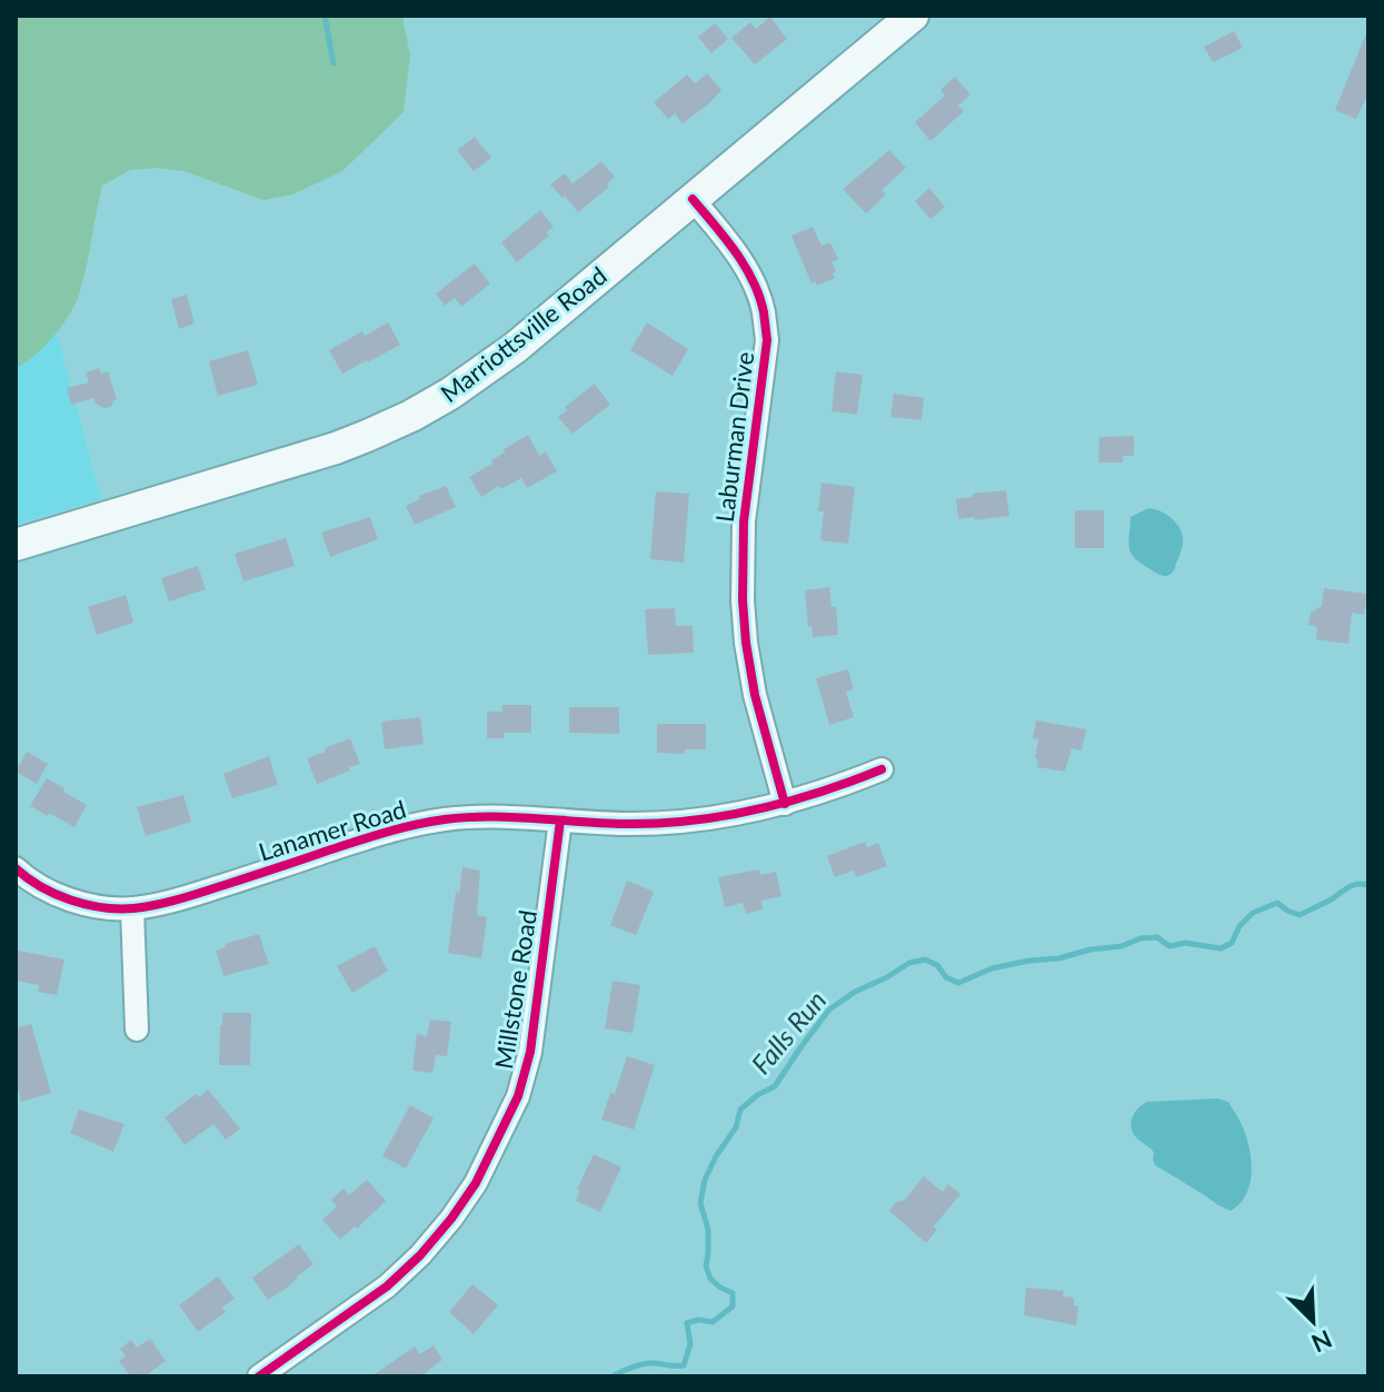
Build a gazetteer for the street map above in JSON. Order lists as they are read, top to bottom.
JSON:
{
  "streets": {
    "main road": ["Marriottsville Road"],
    "street": ["Laburman Drive", "Lanamer Road", "Millstone Road"]
  },
  "crossings": [
    ["Marriottsville Road", "Laburman Drive"],
    ["Laburman Drive", "Lanamer Road"],
    ["Lanamer Road", "Millstone Road"]
  ],
  "water": ["Falls Run"],
  "north": "bottom right"
}
